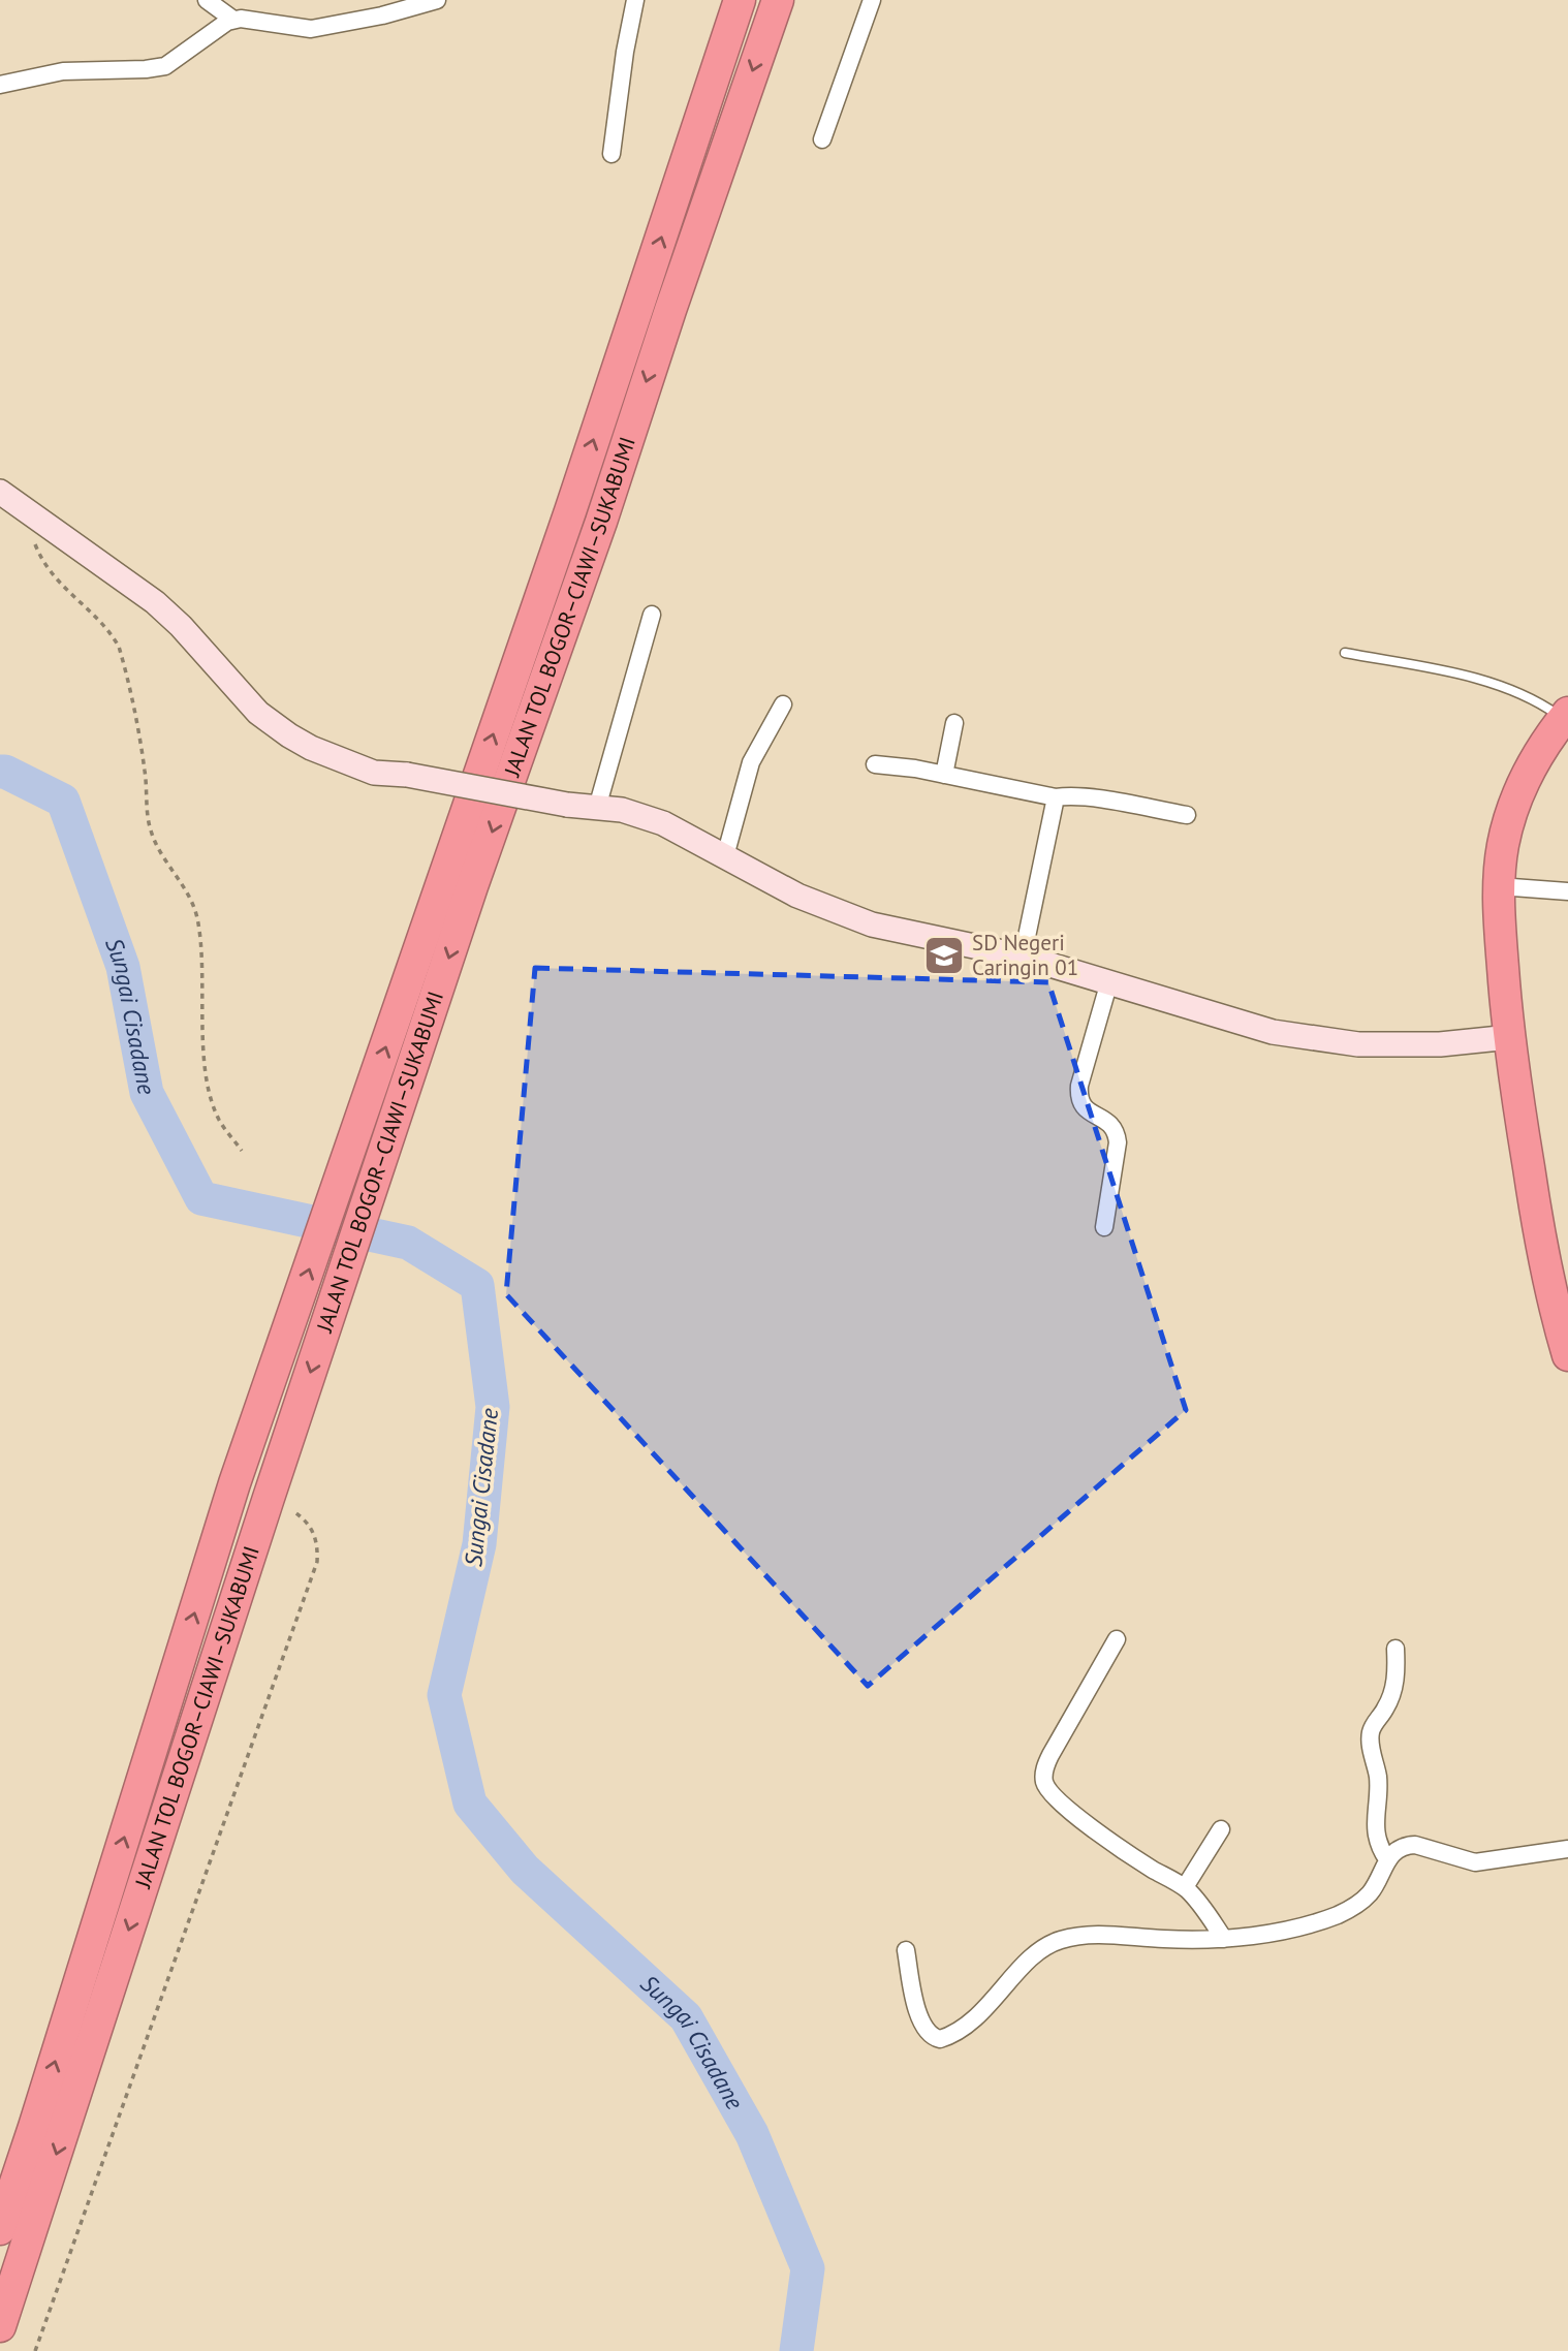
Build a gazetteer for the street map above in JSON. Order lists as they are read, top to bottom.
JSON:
{
  "streets": {
    "highway": ["JALAN TOL BOGOR–CIAWI–SUKABUMI"]
  },
  "water": ["Sungai Cisadane"],
  "places": {
    "school or university": ["SD Negeri Caringin 01"]
  }
}
